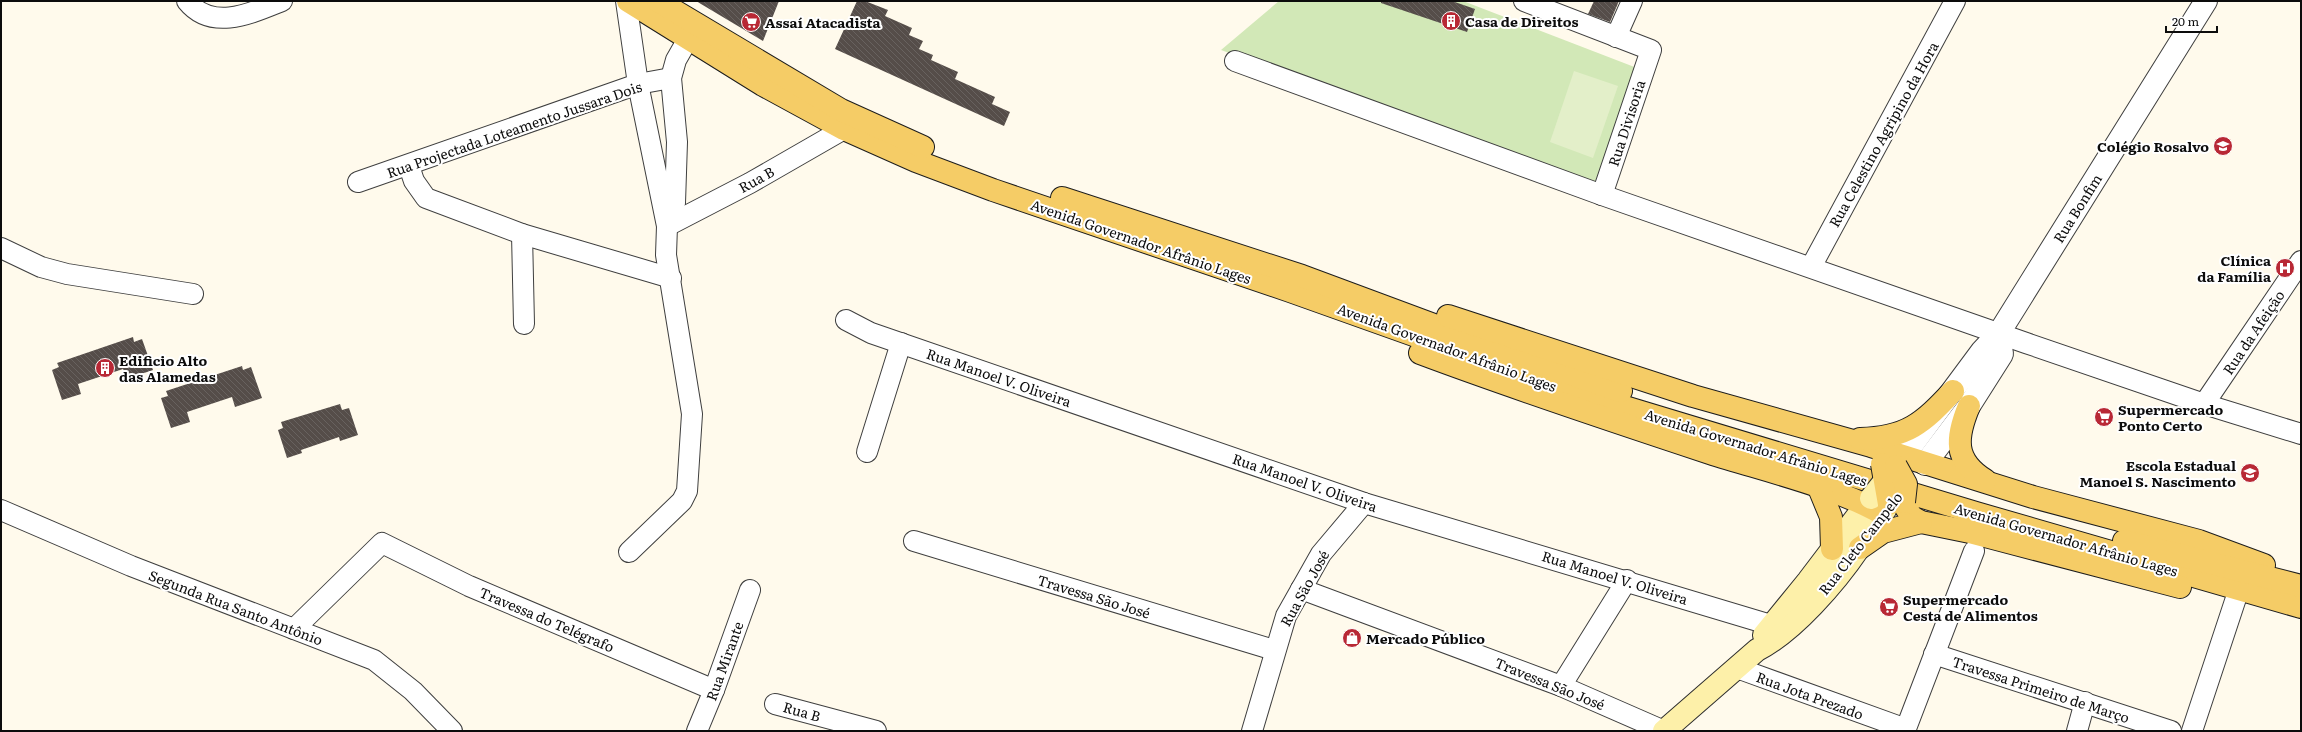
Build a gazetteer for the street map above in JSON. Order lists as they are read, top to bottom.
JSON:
{
  "streets": {
    "main road": ["Avenida Governador Afrânio Lages", "Rua Cleto Campelo"],
    "street": [
      "Rua Divisoria",
      "Rua Projectada Loteamento Jussara Dois",
      "Rua Celestino Agripino da Hora",
      "Rua B",
      "Rua Bonfim",
      "Rua da Afeição",
      "Rua Manoel V. Oliveira",
      "Rua São José",
      "Travessa São José",
      "Segunda Rua Santo Antônio",
      "Travessa do Telégrafo",
      "Rua Mirante",
      "Travessa Primeiro de Março",
      "Rua Jota Prezado"
    ]
  },
  "crossings": [
    ["Rua B", "Avenida Governador Afrânio Lages"],
    ["Rua Bonfim", "Rua Cleto Campelo"],
    ["Rua Manoel V. Oliveira", "Rua Cleto Campelo"],
    ["Rua Manoel V. Oliveira", "Rua São José"],
    ["Rua Cleto Campelo", "Travessa São José"],
    ["Rua Cleto Campelo", "Rua Jota Prezado"],
    ["Rua São José", "Travessa São José"],
    ["Segunda Rua Santo Antônio", "Travessa do Telégrafo"],
    ["Travessa do Telégrafo", "Rua Mirante"]
  ],
  "places": {
    "building": ["Casa de Direitos", "Edificio Alto das Alamedas"],
    "supermarket": ["Assaí Atacadista", "Supermercado Ponto Certo", "Supermercado Cesta de Alimentos"],
    "school or university": ["Colégio Rosalvo", "Escola Estadual Manoel S. Nascimento"],
    "hospital": ["Clínica da Família"],
    "shop": ["Mercado Público"]
  },
  "scale_bar": "20 m"
}
